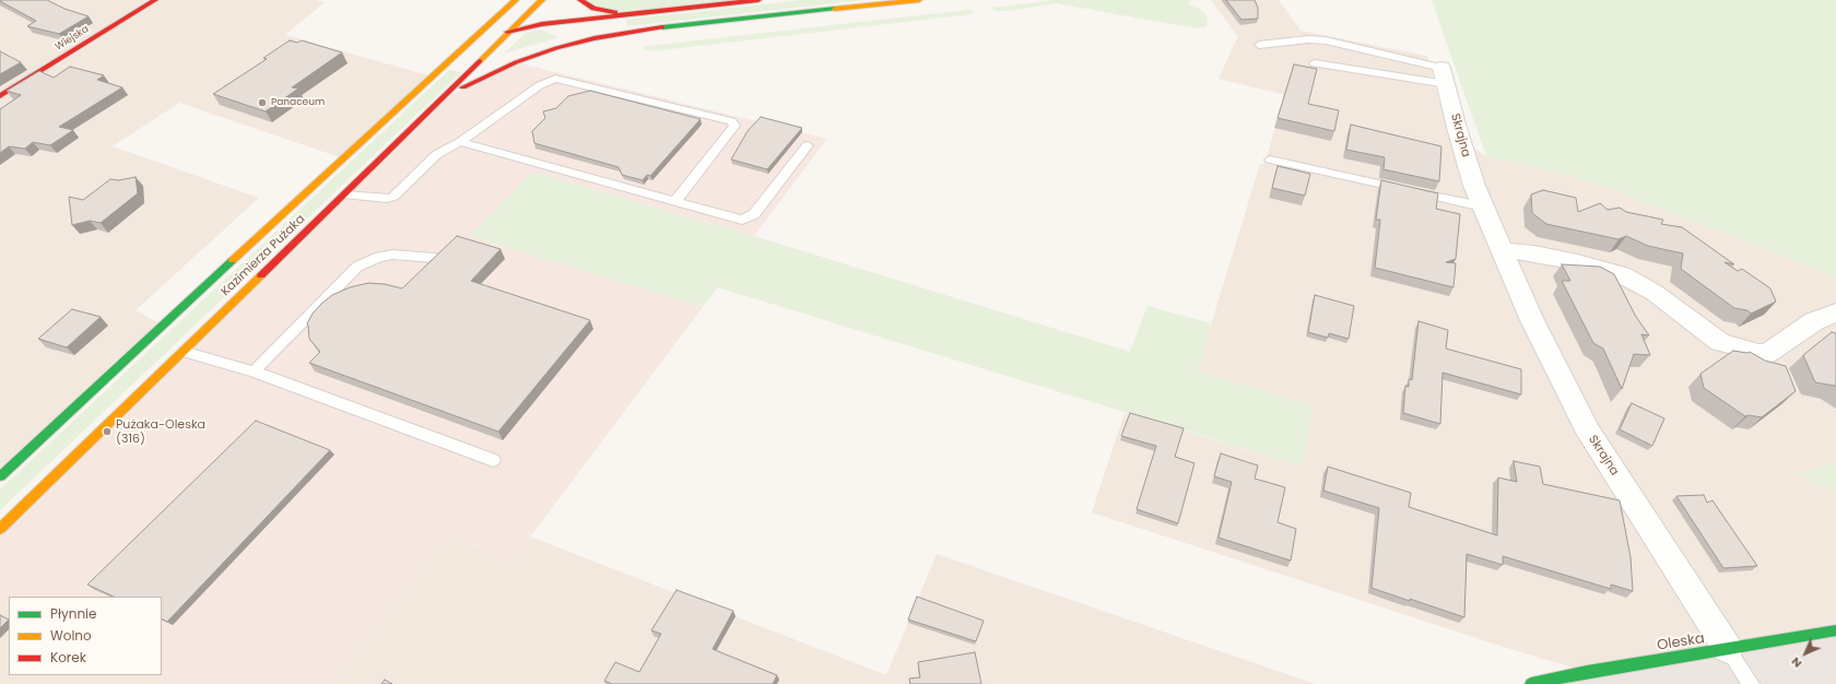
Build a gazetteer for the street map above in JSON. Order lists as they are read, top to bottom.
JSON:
{
  "streets": {
    "street": [
      "Wiejska",
      "Skrajna",
      "Kazimierza Pużaka",
      "Oleska"
    ]
  },
  "crossings": [
    ["Skrajna", "Oleska"]
  ],
  "places": ["Panaceum", "Pużaka-Oleska (316)"],
  "legend": ["Płynnie", "Wolno", "Korek"],
  "north": "bottom left"
}
